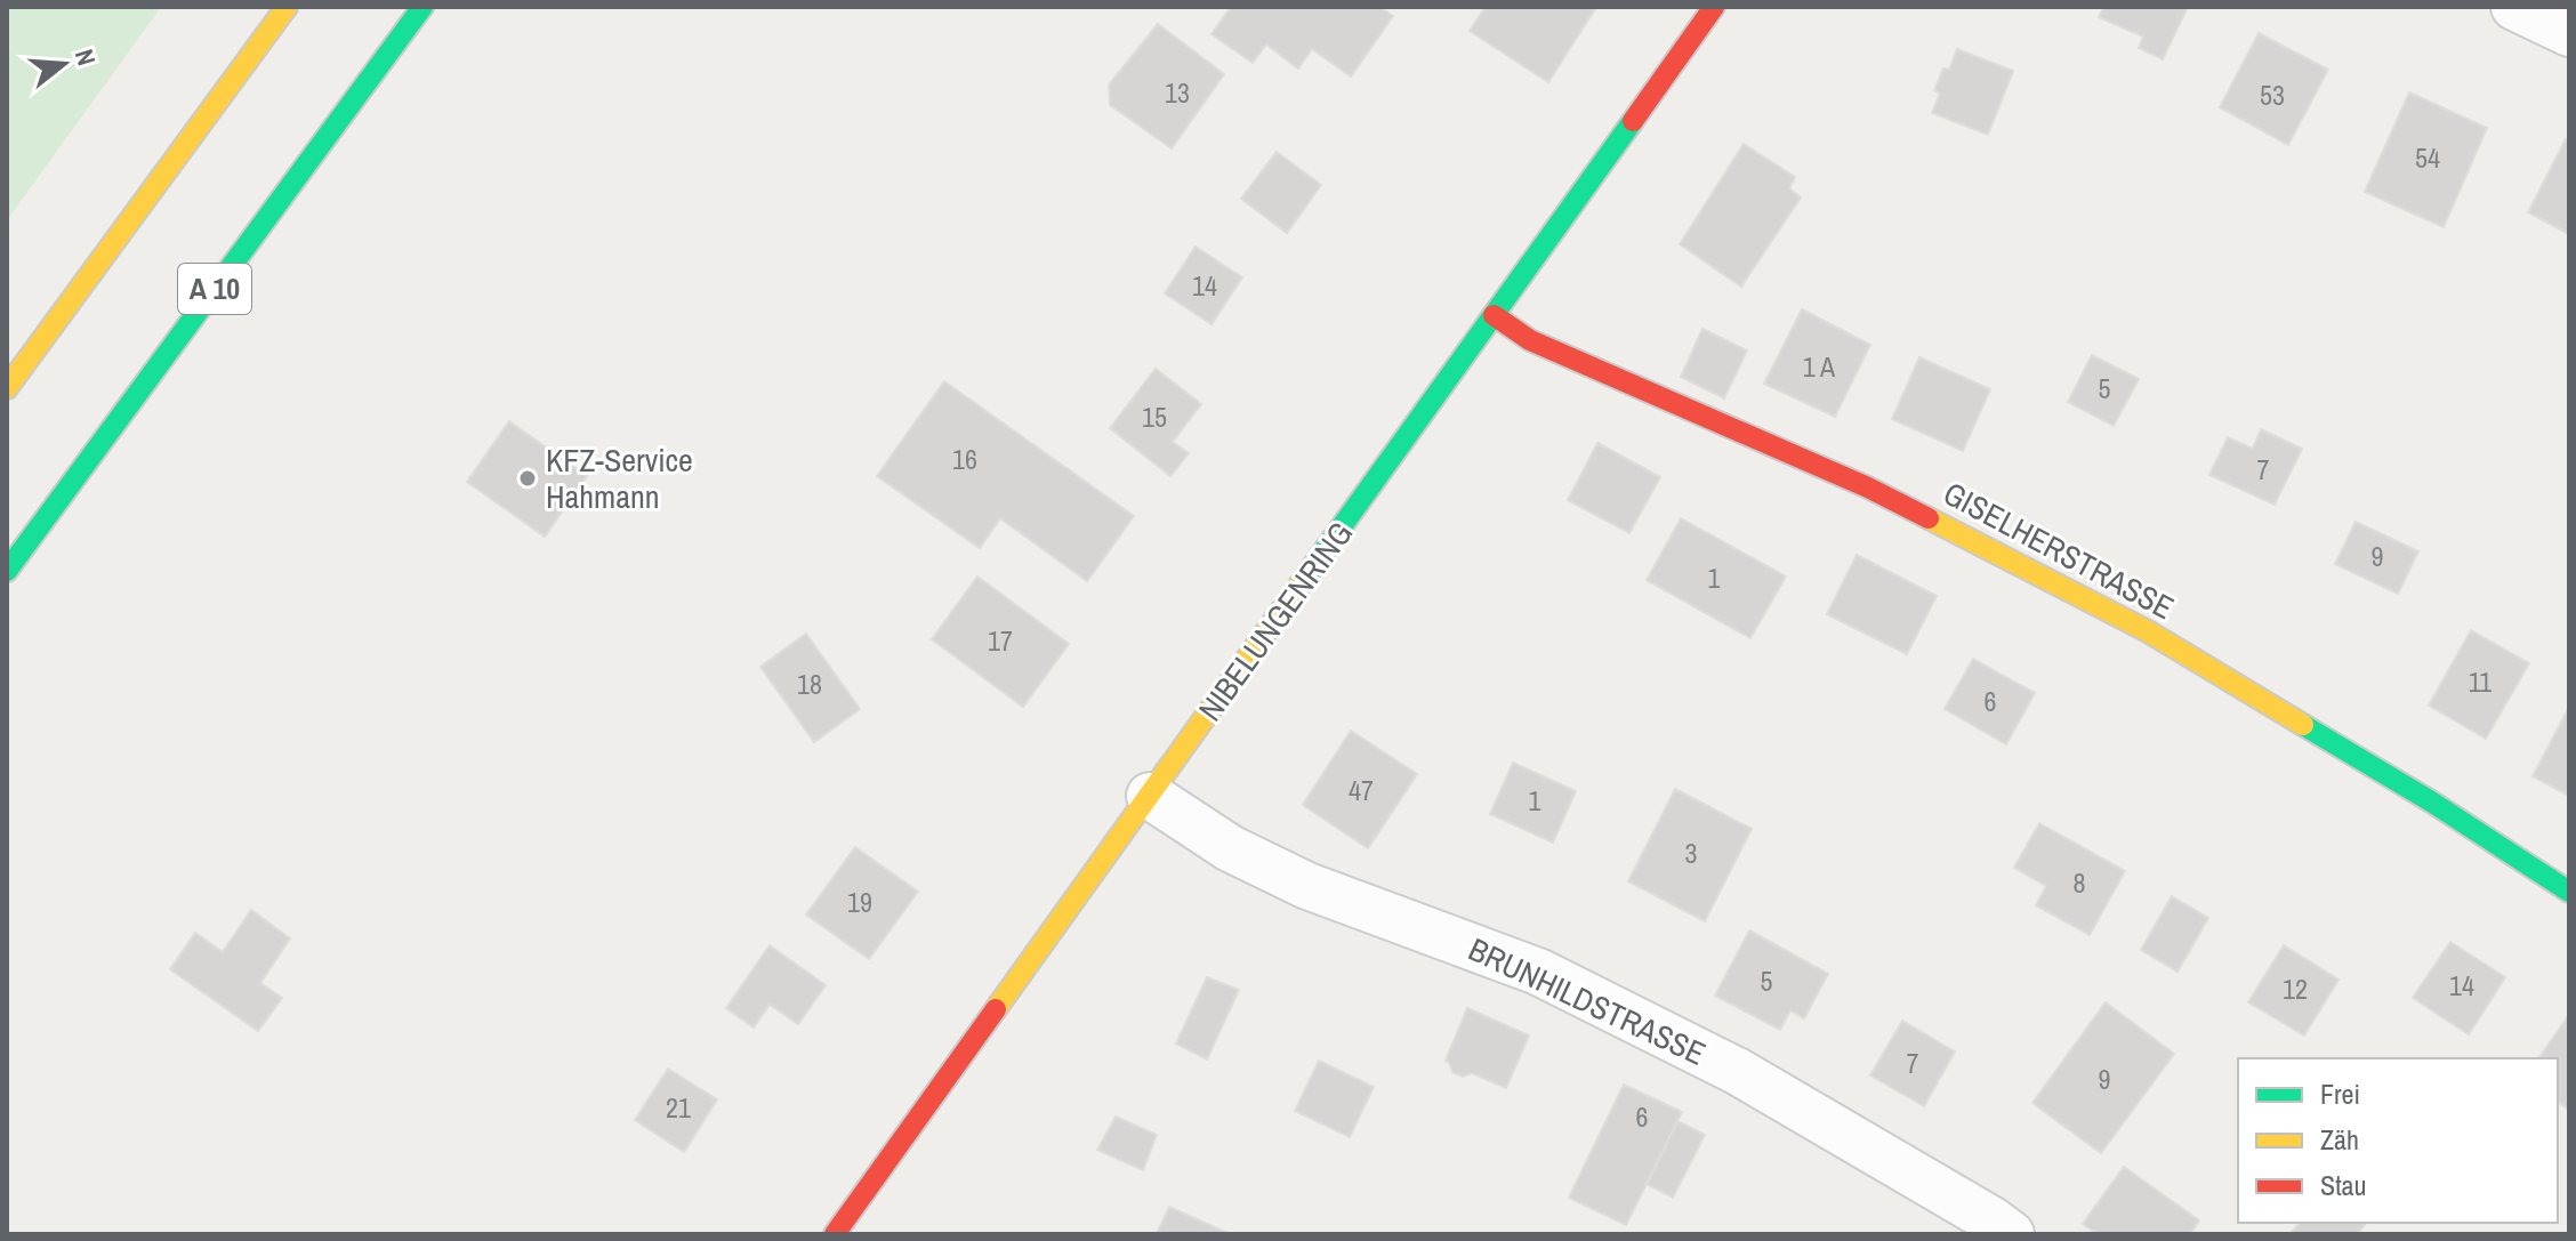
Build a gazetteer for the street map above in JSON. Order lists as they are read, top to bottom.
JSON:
{
  "streets": {
    "main road": ["A 10", "GISELHERSTRASSE", "NIBELUNGENRING"],
    "street": ["BRUNHILDSTRASSE"]
  },
  "crossings": [
    ["GISELHERSTRASSE", "NIBELUNGENRING"],
    ["NIBELUNGENRING", "BRUNHILDSTRASSE"]
  ],
  "places": ["KFZ-Service Hahmann"],
  "house_numbers": [
    "13",
    "53",
    "54",
    "14",
    "1 A",
    "5",
    "15",
    "16",
    "7",
    "9",
    "1",
    "17",
    "11",
    "18",
    "6",
    "47",
    "1",
    "3",
    "8",
    "19",
    "5",
    "14",
    "12",
    "7",
    "9",
    "21",
    "6"
  ],
  "legend": ["Frei", "Zäh", "Stau"],
  "north": "right"
}
